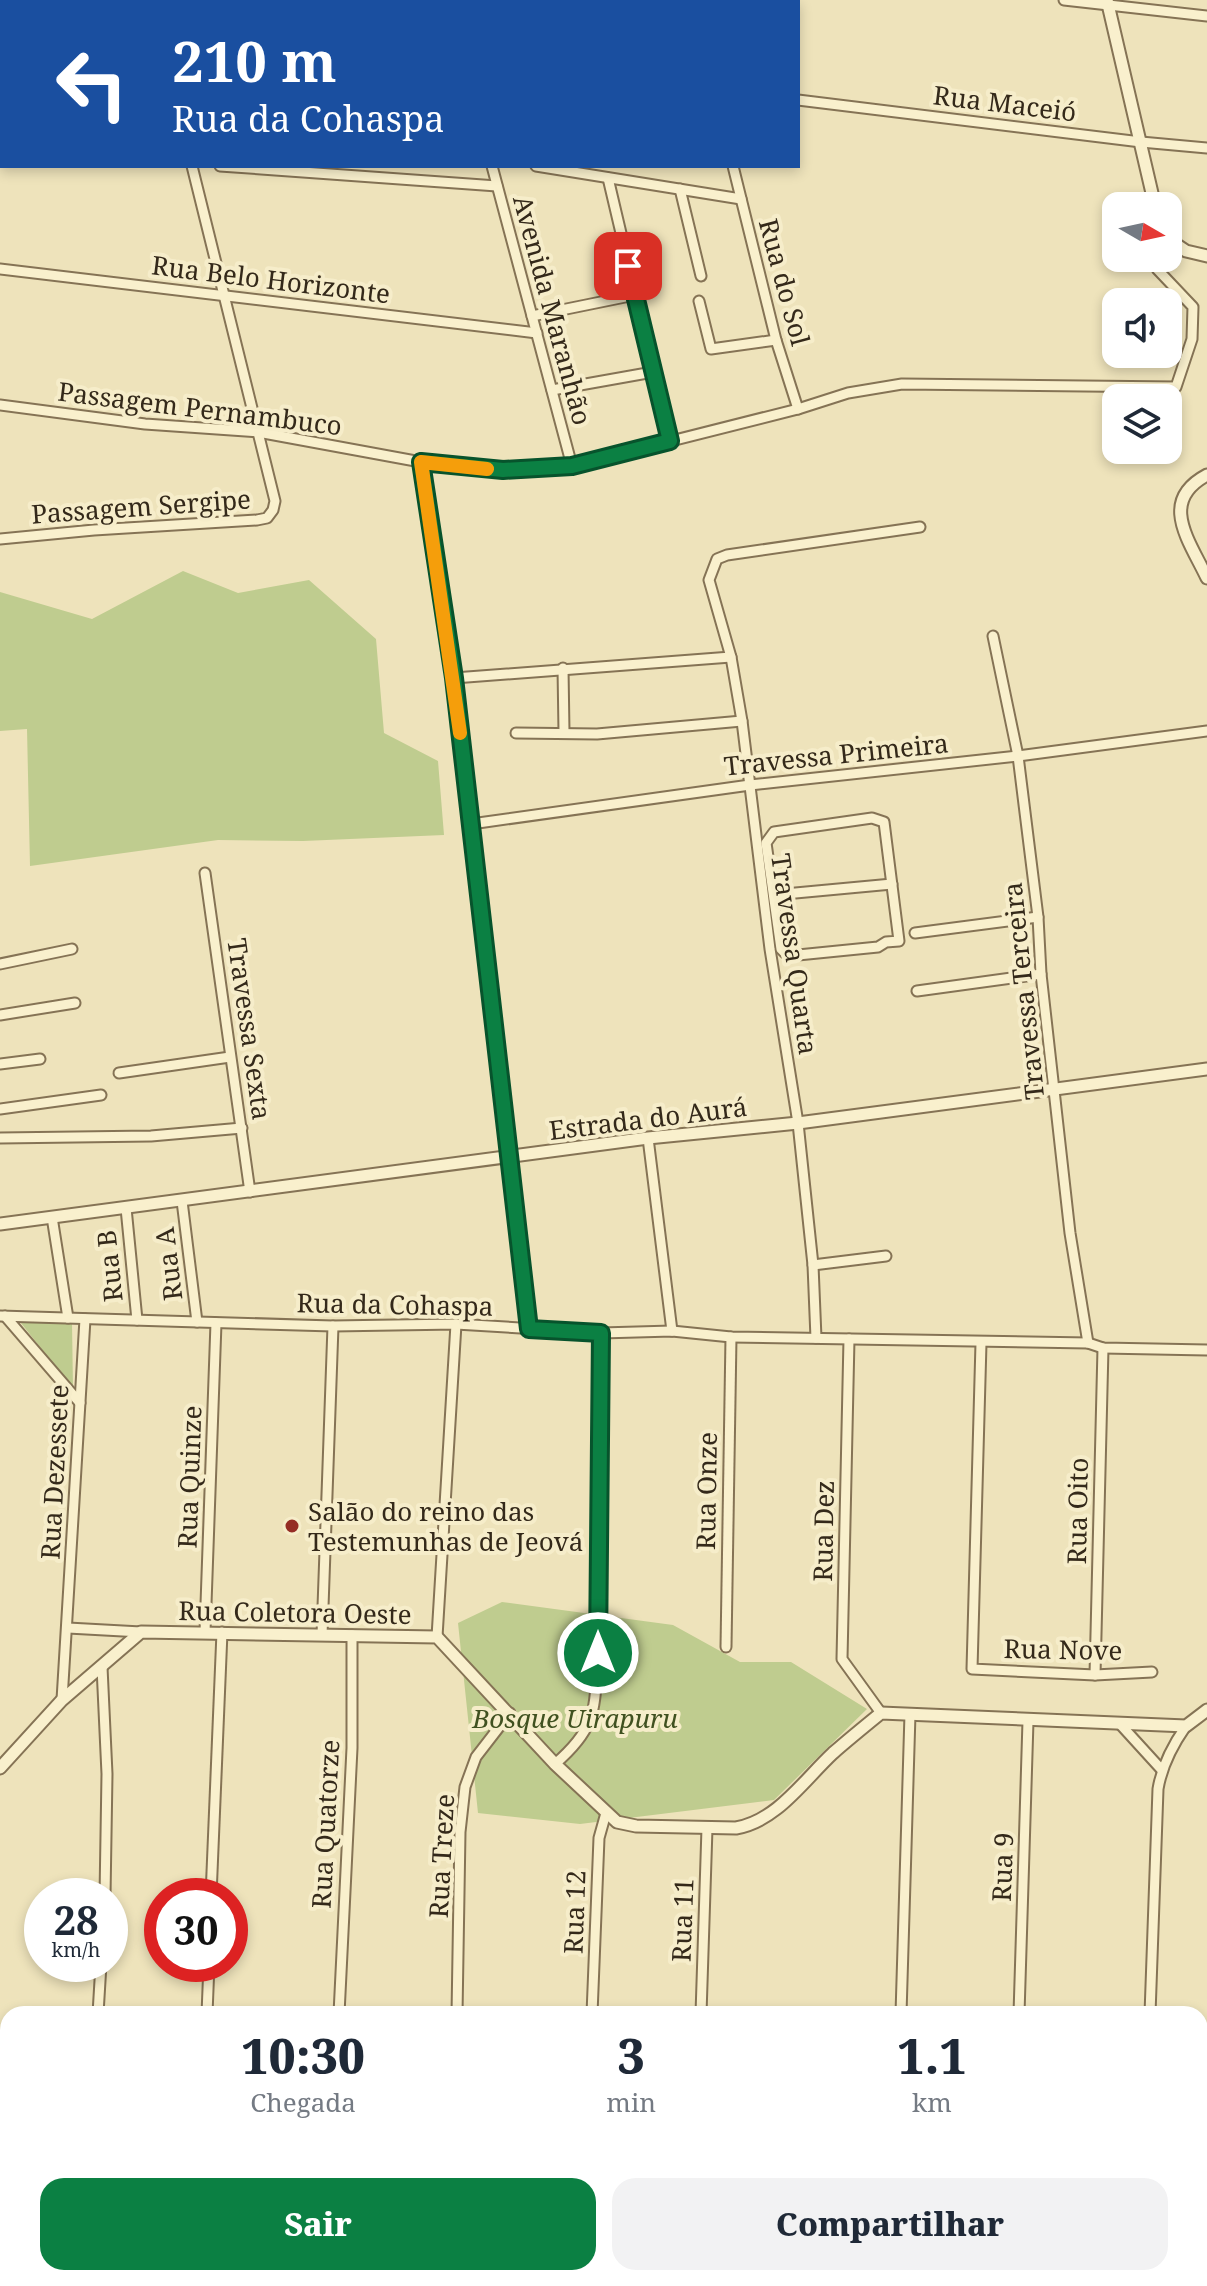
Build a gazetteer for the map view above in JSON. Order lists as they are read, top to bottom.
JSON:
{
  "streets": {
    "street": [
      "Rua Maceió",
      "Rua Belo Horizonte",
      "Rua do Sol",
      "Avenida Maranhão",
      "Passagem Pernambuco",
      "Passagem Sergipe",
      "Travessa Primeira",
      "Travessa Quarta",
      "Travessa Terceira",
      "Travessa Sexta",
      "Estrada do Aurá",
      "Rua A",
      "Rua B",
      "Rua da Cohaspa",
      "Rua Dezessete",
      "Rua Quinze",
      "Rua Onze",
      "Rua Oito",
      "Rua Dez",
      "Rua Coletora Oeste",
      "Rua Nove",
      "Rua Quatorze",
      "Rua Treze",
      "Rua 9",
      "Rua 12",
      "Rua 11"
    ]
  },
  "crossings": [
    ["Rua Belo Horizonte", "Avenida Maranhão"],
    ["Rua do Sol", "Passagem Pernambuco"],
    ["Avenida Maranhão", "Passagem Pernambuco"],
    ["Passagem Pernambuco", "Passagem Sergipe"],
    ["Travessa Primeira", "Travessa Quarta"],
    ["Travessa Primeira", "Travessa Terceira"],
    ["Travessa Quarta", "Estrada do Aurá"],
    ["Travessa Quarta", "Rua da Cohaspa"],
    ["Travessa Terceira", "Estrada do Aurá"],
    ["Travessa Terceira", "Rua da Cohaspa"],
    ["Travessa Sexta", "Estrada do Aurá"],
    ["Estrada do Aurá", "Rua A"],
    ["Estrada do Aurá", "Rua B"],
    ["Rua A", "Rua da Cohaspa"],
    ["Rua B", "Rua da Cohaspa"],
    ["Rua da Cohaspa", "Rua Dezessete"],
    ["Rua da Cohaspa", "Rua Quinze"],
    ["Rua da Cohaspa", "Rua Onze"],
    ["Rua da Cohaspa", "Rua Oito"],
    ["Rua da Cohaspa", "Rua Dez"],
    ["Rua da Cohaspa", "Rua Nove"],
    ["Rua Dezessete", "Rua Coletora Oeste"],
    ["Rua Quinze", "Rua Coletora Oeste"],
    ["Rua Oito", "Rua Nove"],
    ["Rua Dez", "Rua Coletora Oeste"],
    ["Rua Coletora Oeste", "Rua Quatorze"],
    ["Rua Coletora Oeste", "Rua Treze"],
    ["Rua Coletora Oeste", "Rua 12"],
    ["Rua Coletora Oeste", "Rua 11"]
  ],
  "parks": ["Bosque Uirapuru"],
  "places": ["Salão do reino das Testemunhas de Jeová"],
  "north": "right",
  "page": {
    "turn": ["210 m", "Rua da Cohaspa"],
    "speed": "28 km/h",
    "limit": "30",
    "eta": [
      "10:30",
      "Chegada",
      "3",
      "min",
      "1.1",
      "km"
    ],
    "buttons": ["Sair", "Compartilhar"]
  }
}
